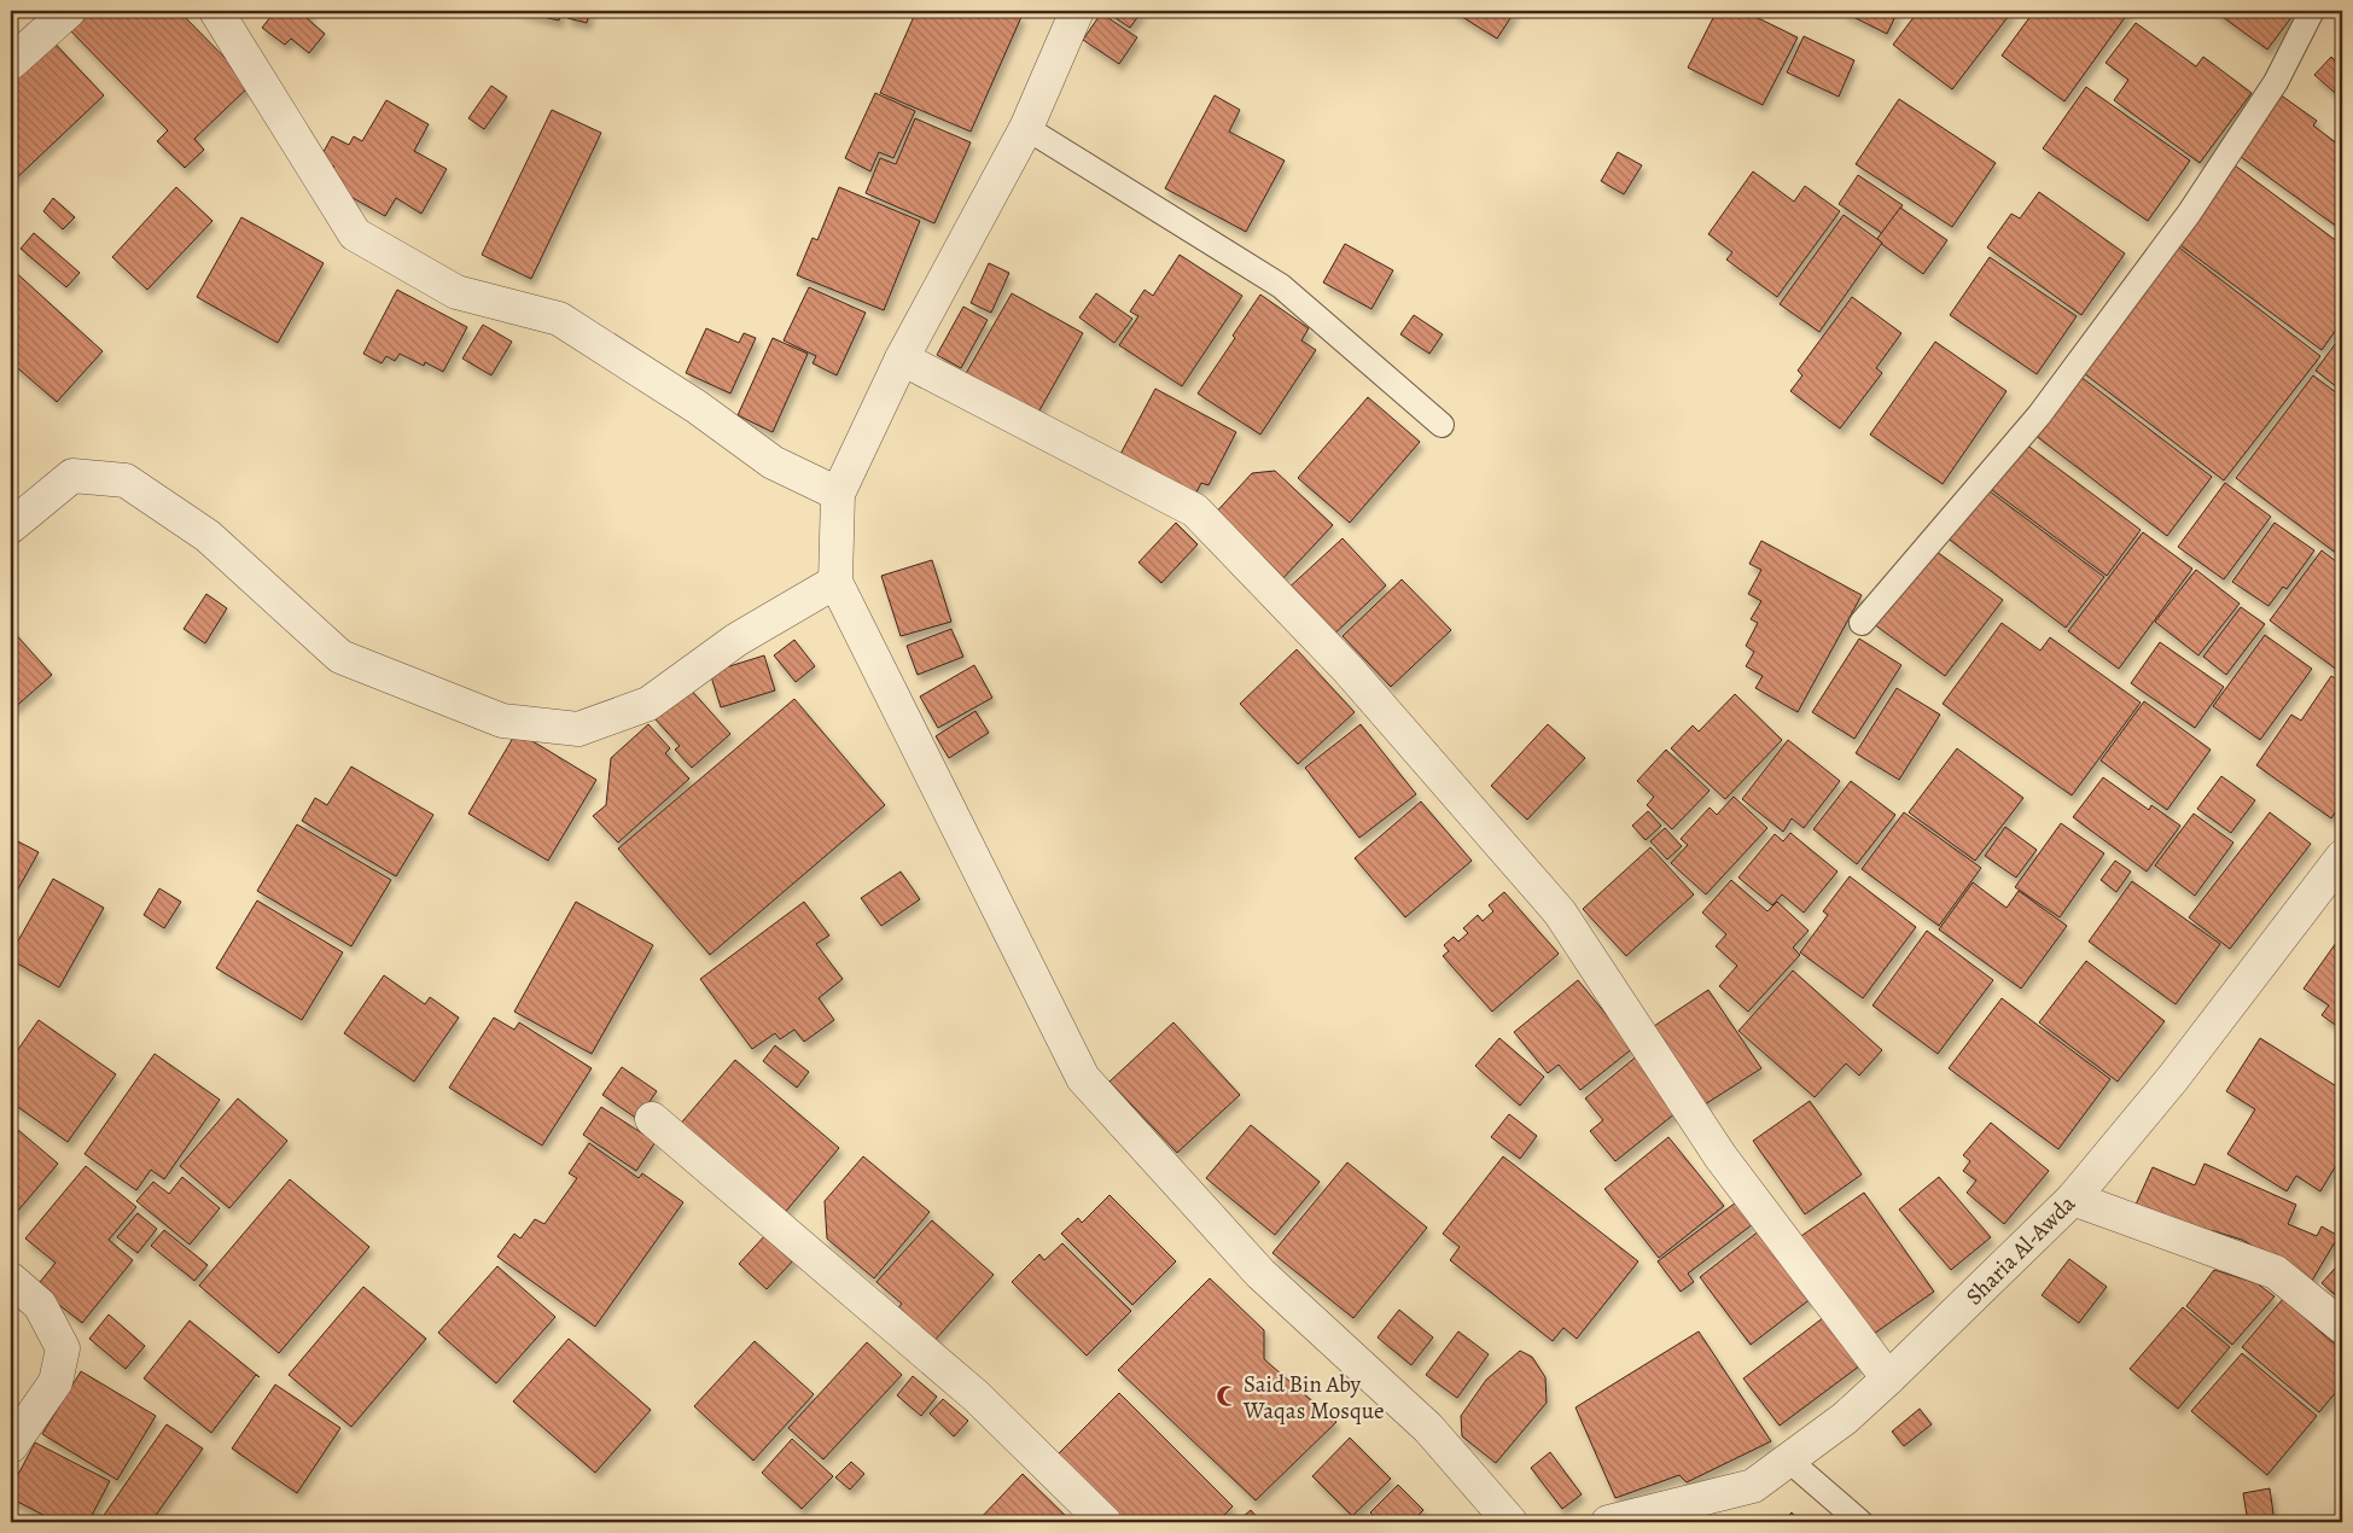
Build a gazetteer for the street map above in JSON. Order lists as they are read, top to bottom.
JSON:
{
  "streets": {
    "street": ["Sharia Al-Awda"]
  },
  "places": {
    "mosque": ["Said Bin Aby Waqas Mosque"]
  }
}
